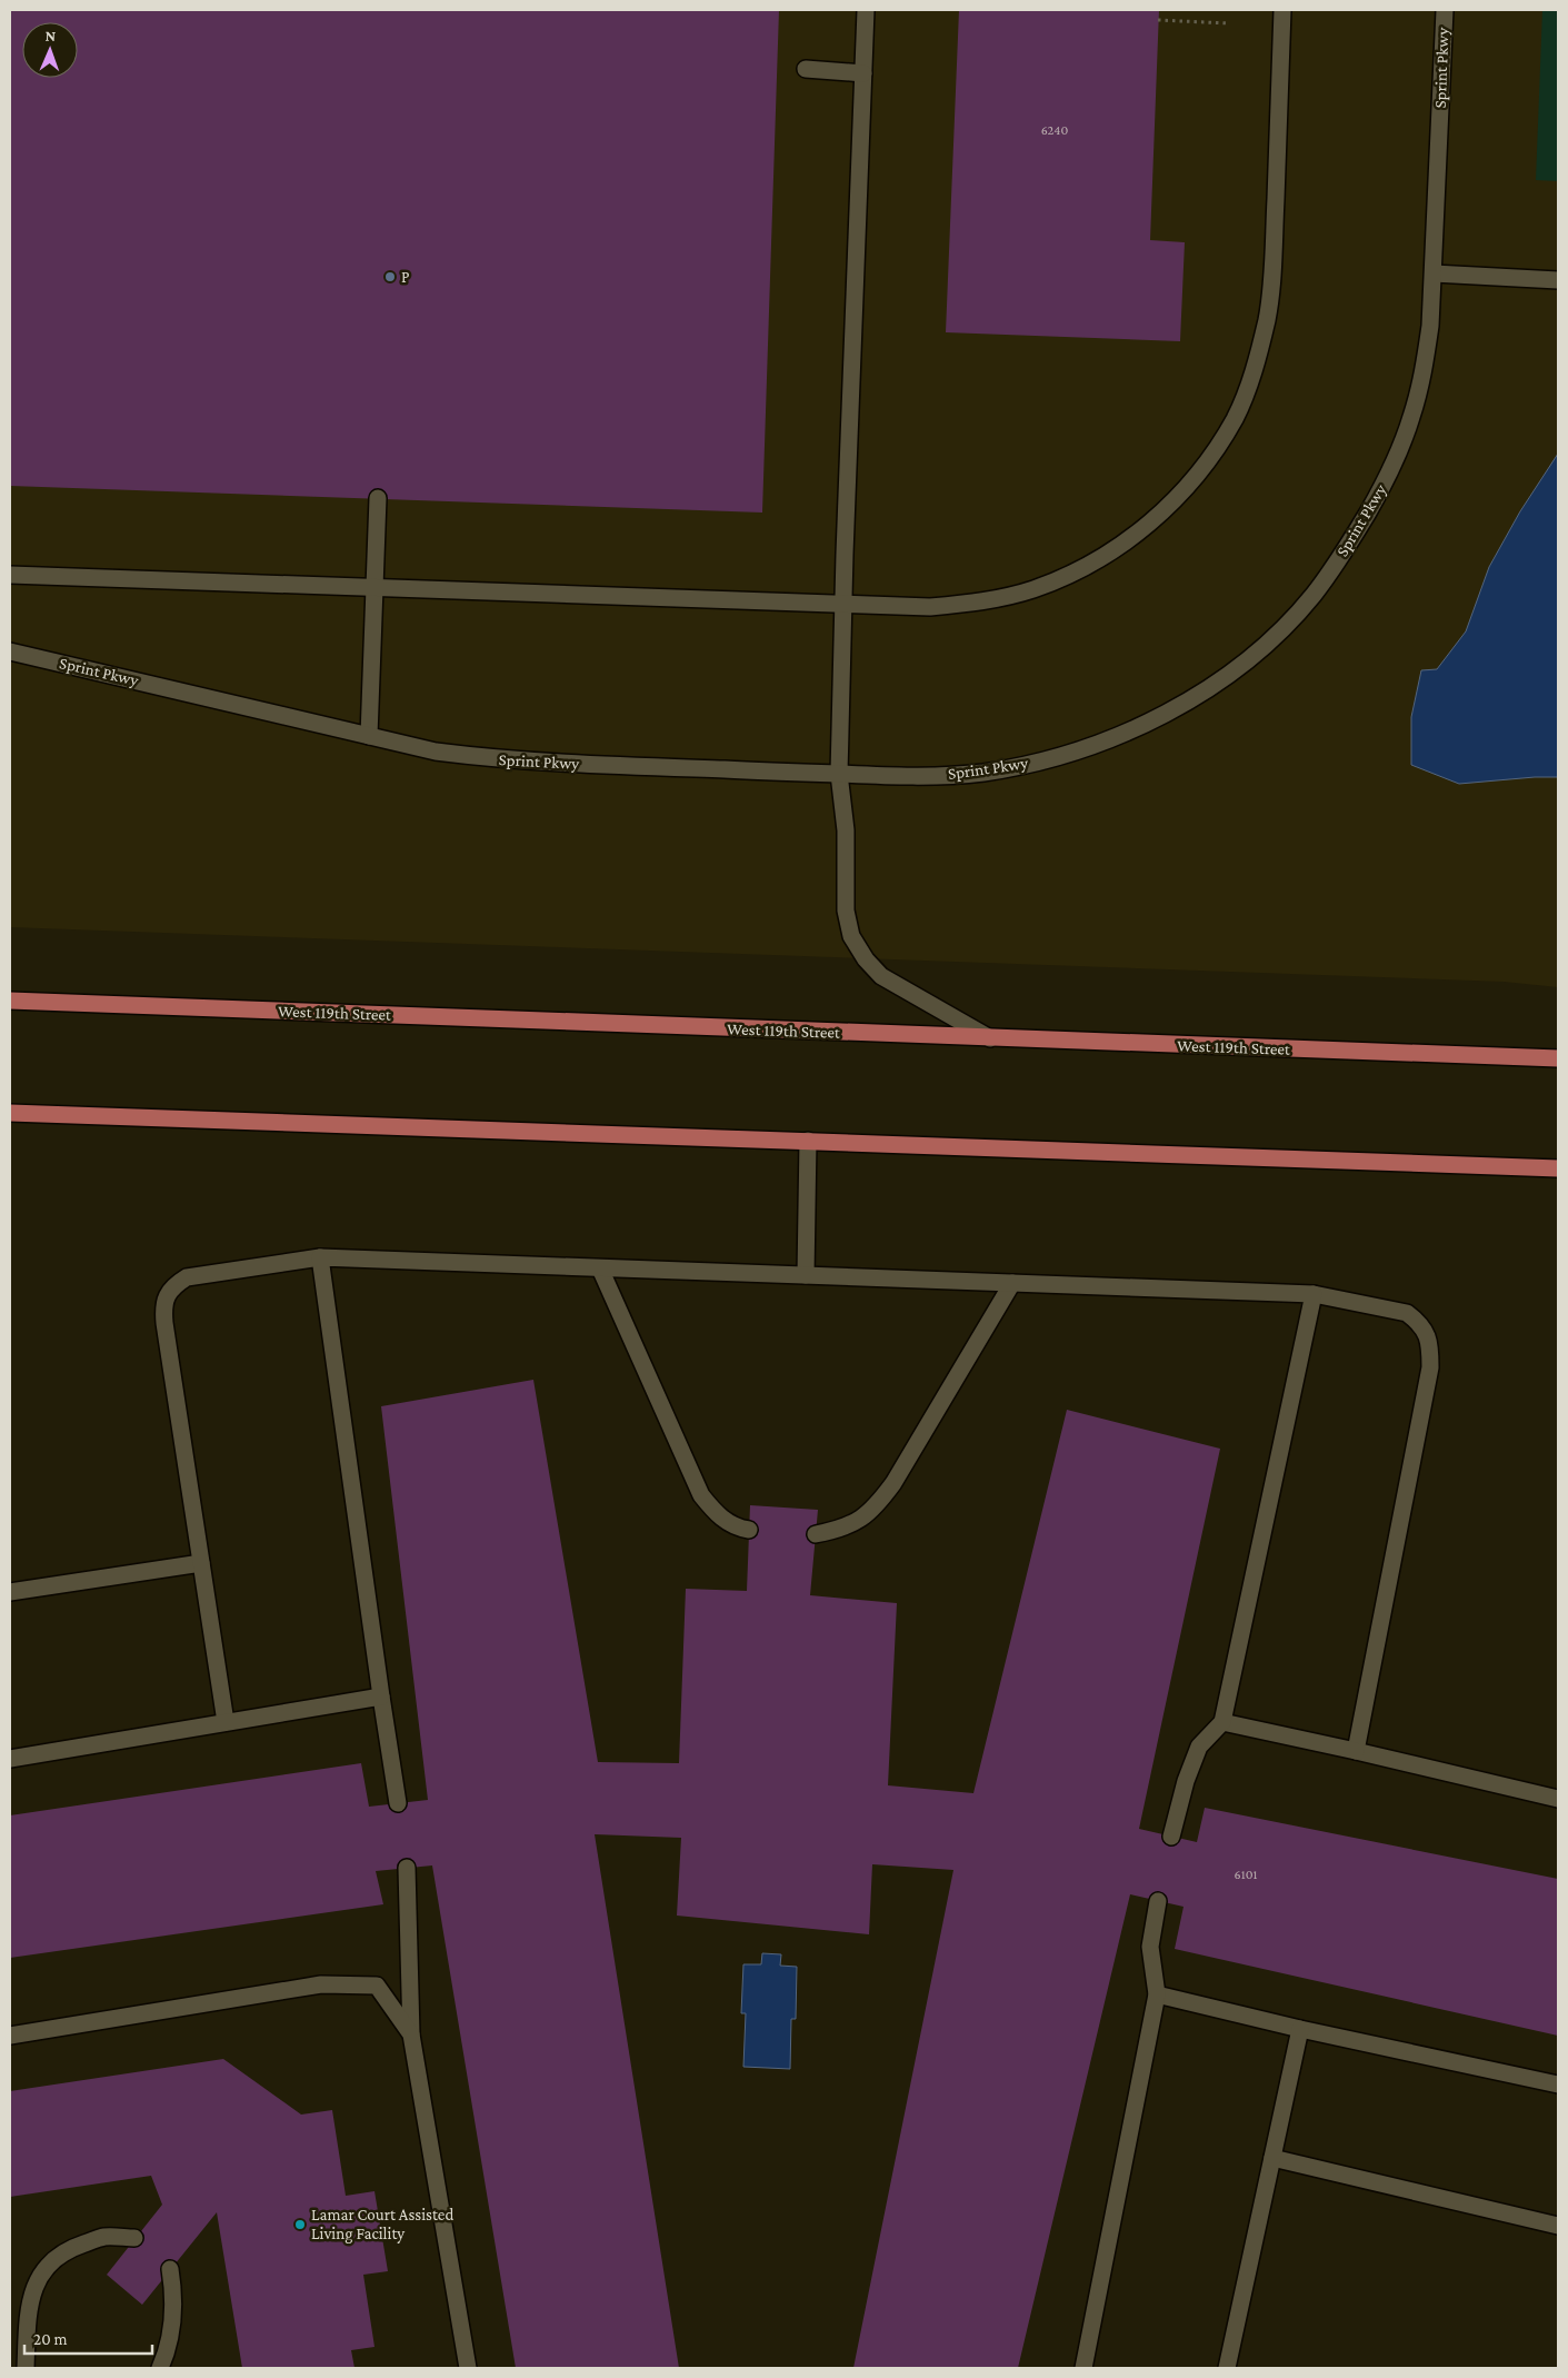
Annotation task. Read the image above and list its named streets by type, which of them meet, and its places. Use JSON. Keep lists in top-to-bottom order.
{
  "streets": {
    "main road": ["West 119th Street"],
    "street": ["Sprint Pkwy"]
  },
  "places": ["P", "Lamar Court Assisted Living Facility"],
  "house_numbers": ["6240", "6101"],
  "scale_bar": "20 m",
  "north": "top"
}
